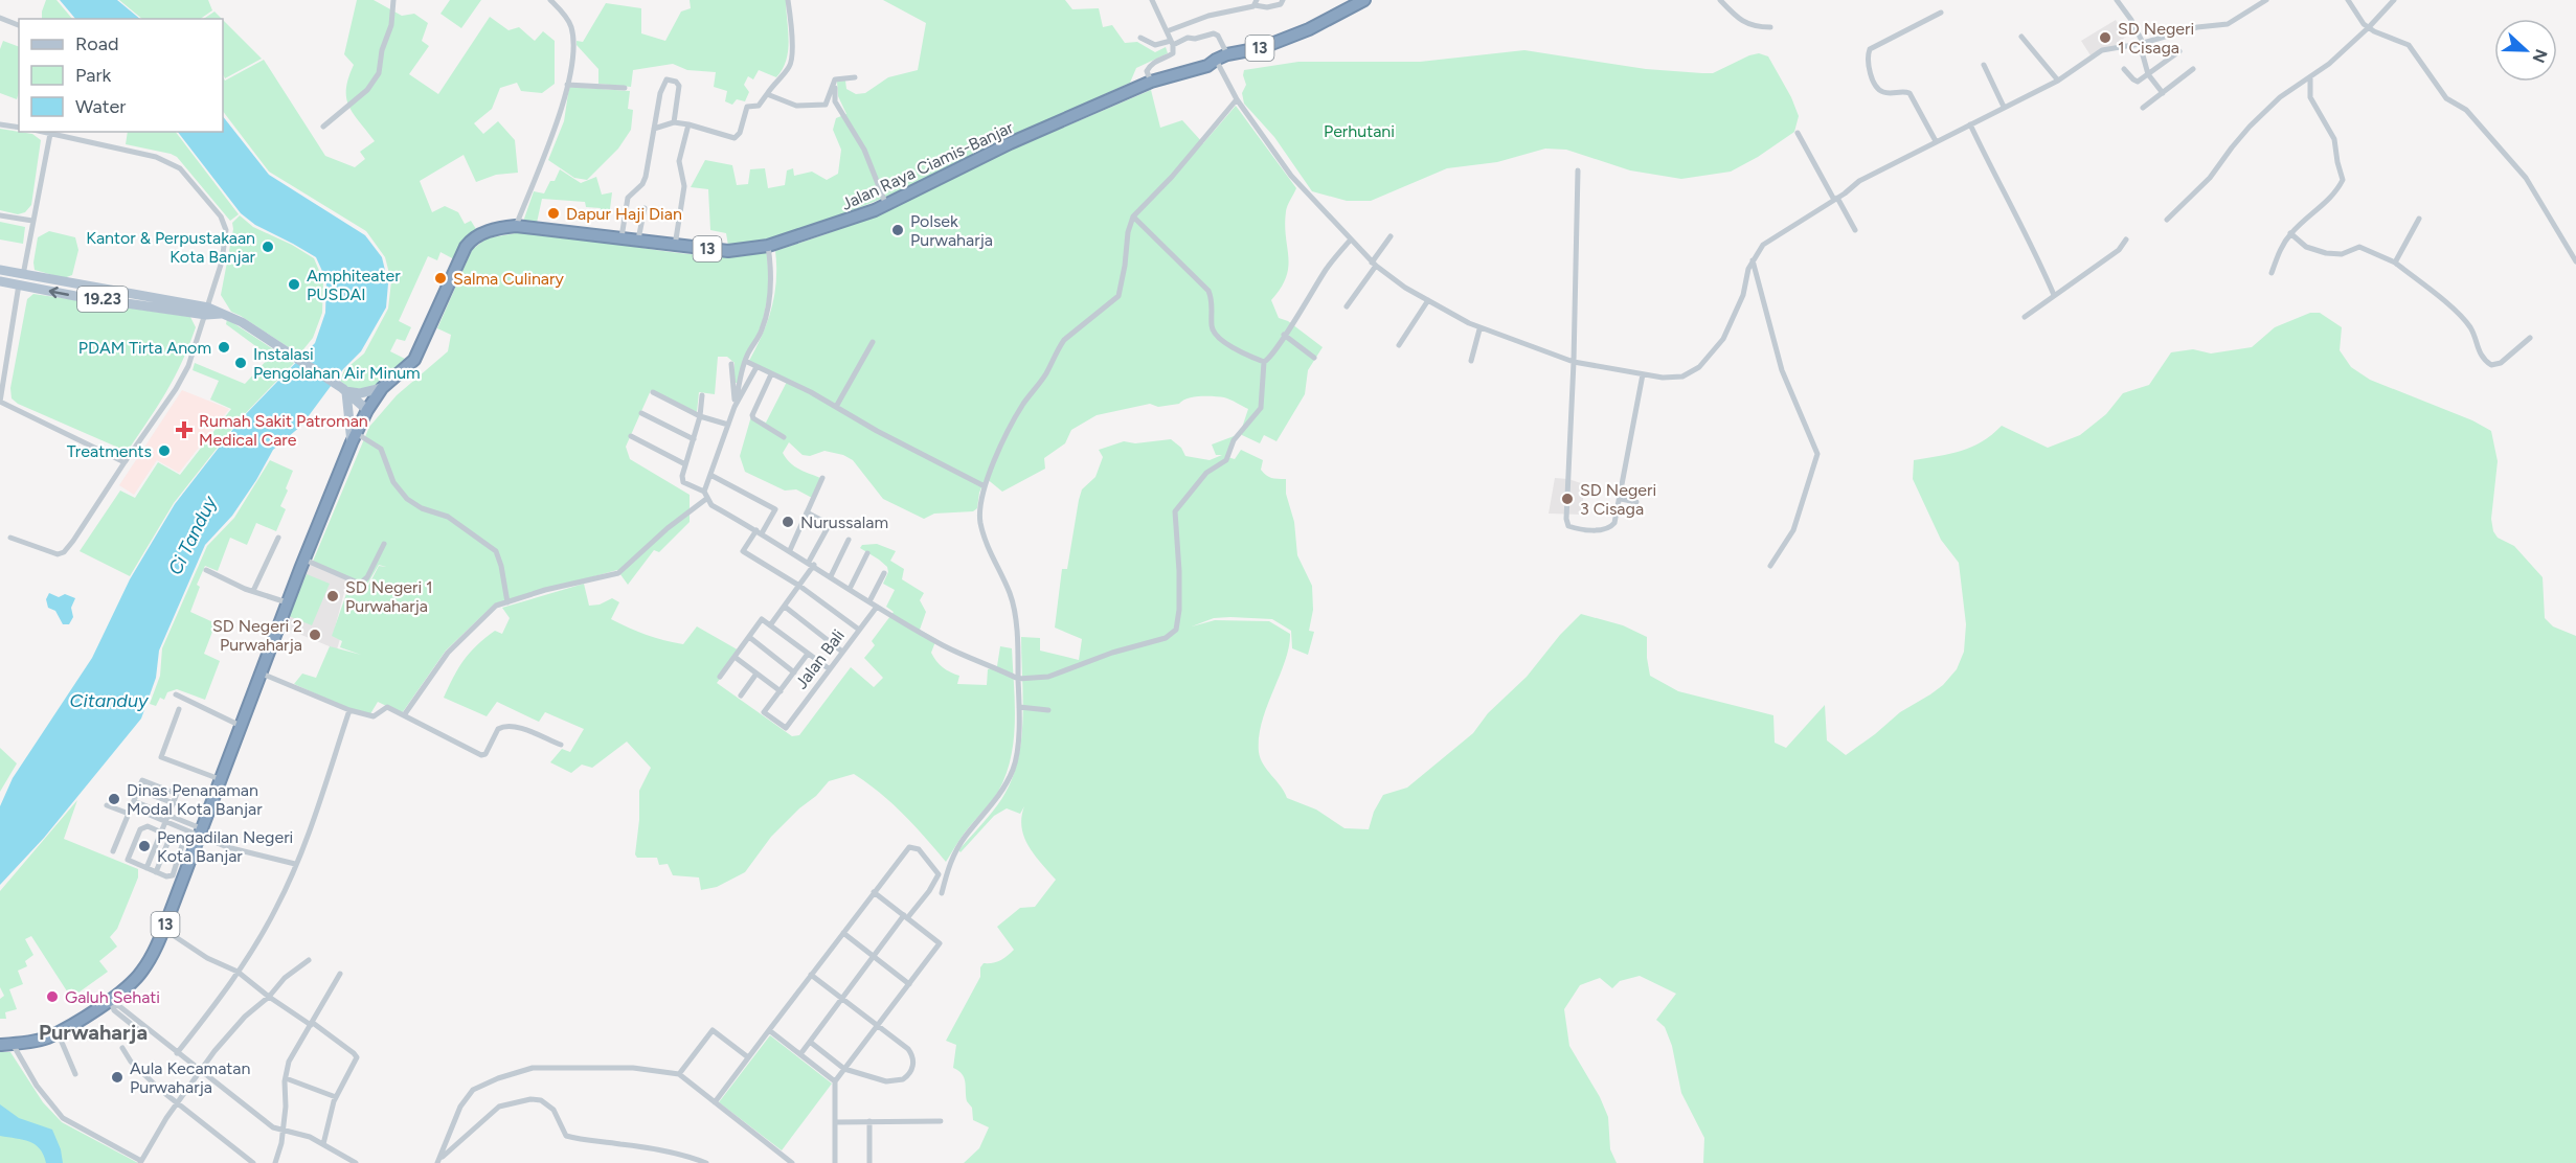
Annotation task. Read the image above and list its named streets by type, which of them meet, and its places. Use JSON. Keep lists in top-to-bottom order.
{
  "streets": {
    "highway": ["13", "Jalan Raya Ciamis-Banjar"],
    "main road": ["19.23"],
    "street": ["Jalan Bali"]
  },
  "crossings": [
    ["13", "Jalan Raya Ciamis-Banjar"],
    ["13", "19.23"]
  ],
  "districts": ["Purwaharja"],
  "water": ["Ci Tanduy", "Citanduy"],
  "parks": ["Perhutani"],
  "places": {
    "other": [
      "SD Negeri 1 Cisaga",
      "Dapur Haji Dian",
      "Polsek Purwaharja",
      "Kantor & Perpustakaan Kota Banjar",
      "Salma Culinary",
      "Amphiteater PUSDAI",
      "PDAM Tirta Anom",
      "Instalasi Pengolahan Air Minum",
      "Treatments",
      "SD Negeri 3 Cisaga",
      "Nurussalam",
      "SD Negeri 1 Purwaharja",
      "SD Negeri 2 Purwaharja",
      "Dinas Penanaman Modal Kota Banjar",
      "Pengadilan Negeri Kota Banjar",
      "Galuh Sehati",
      "Aula Kecamatan Purwaharja"
    ],
    "health": ["Rumah Sakit Patroman Medical Care"]
  },
  "legend": ["Road", "Park", "Water"],
  "north": "right"
}
